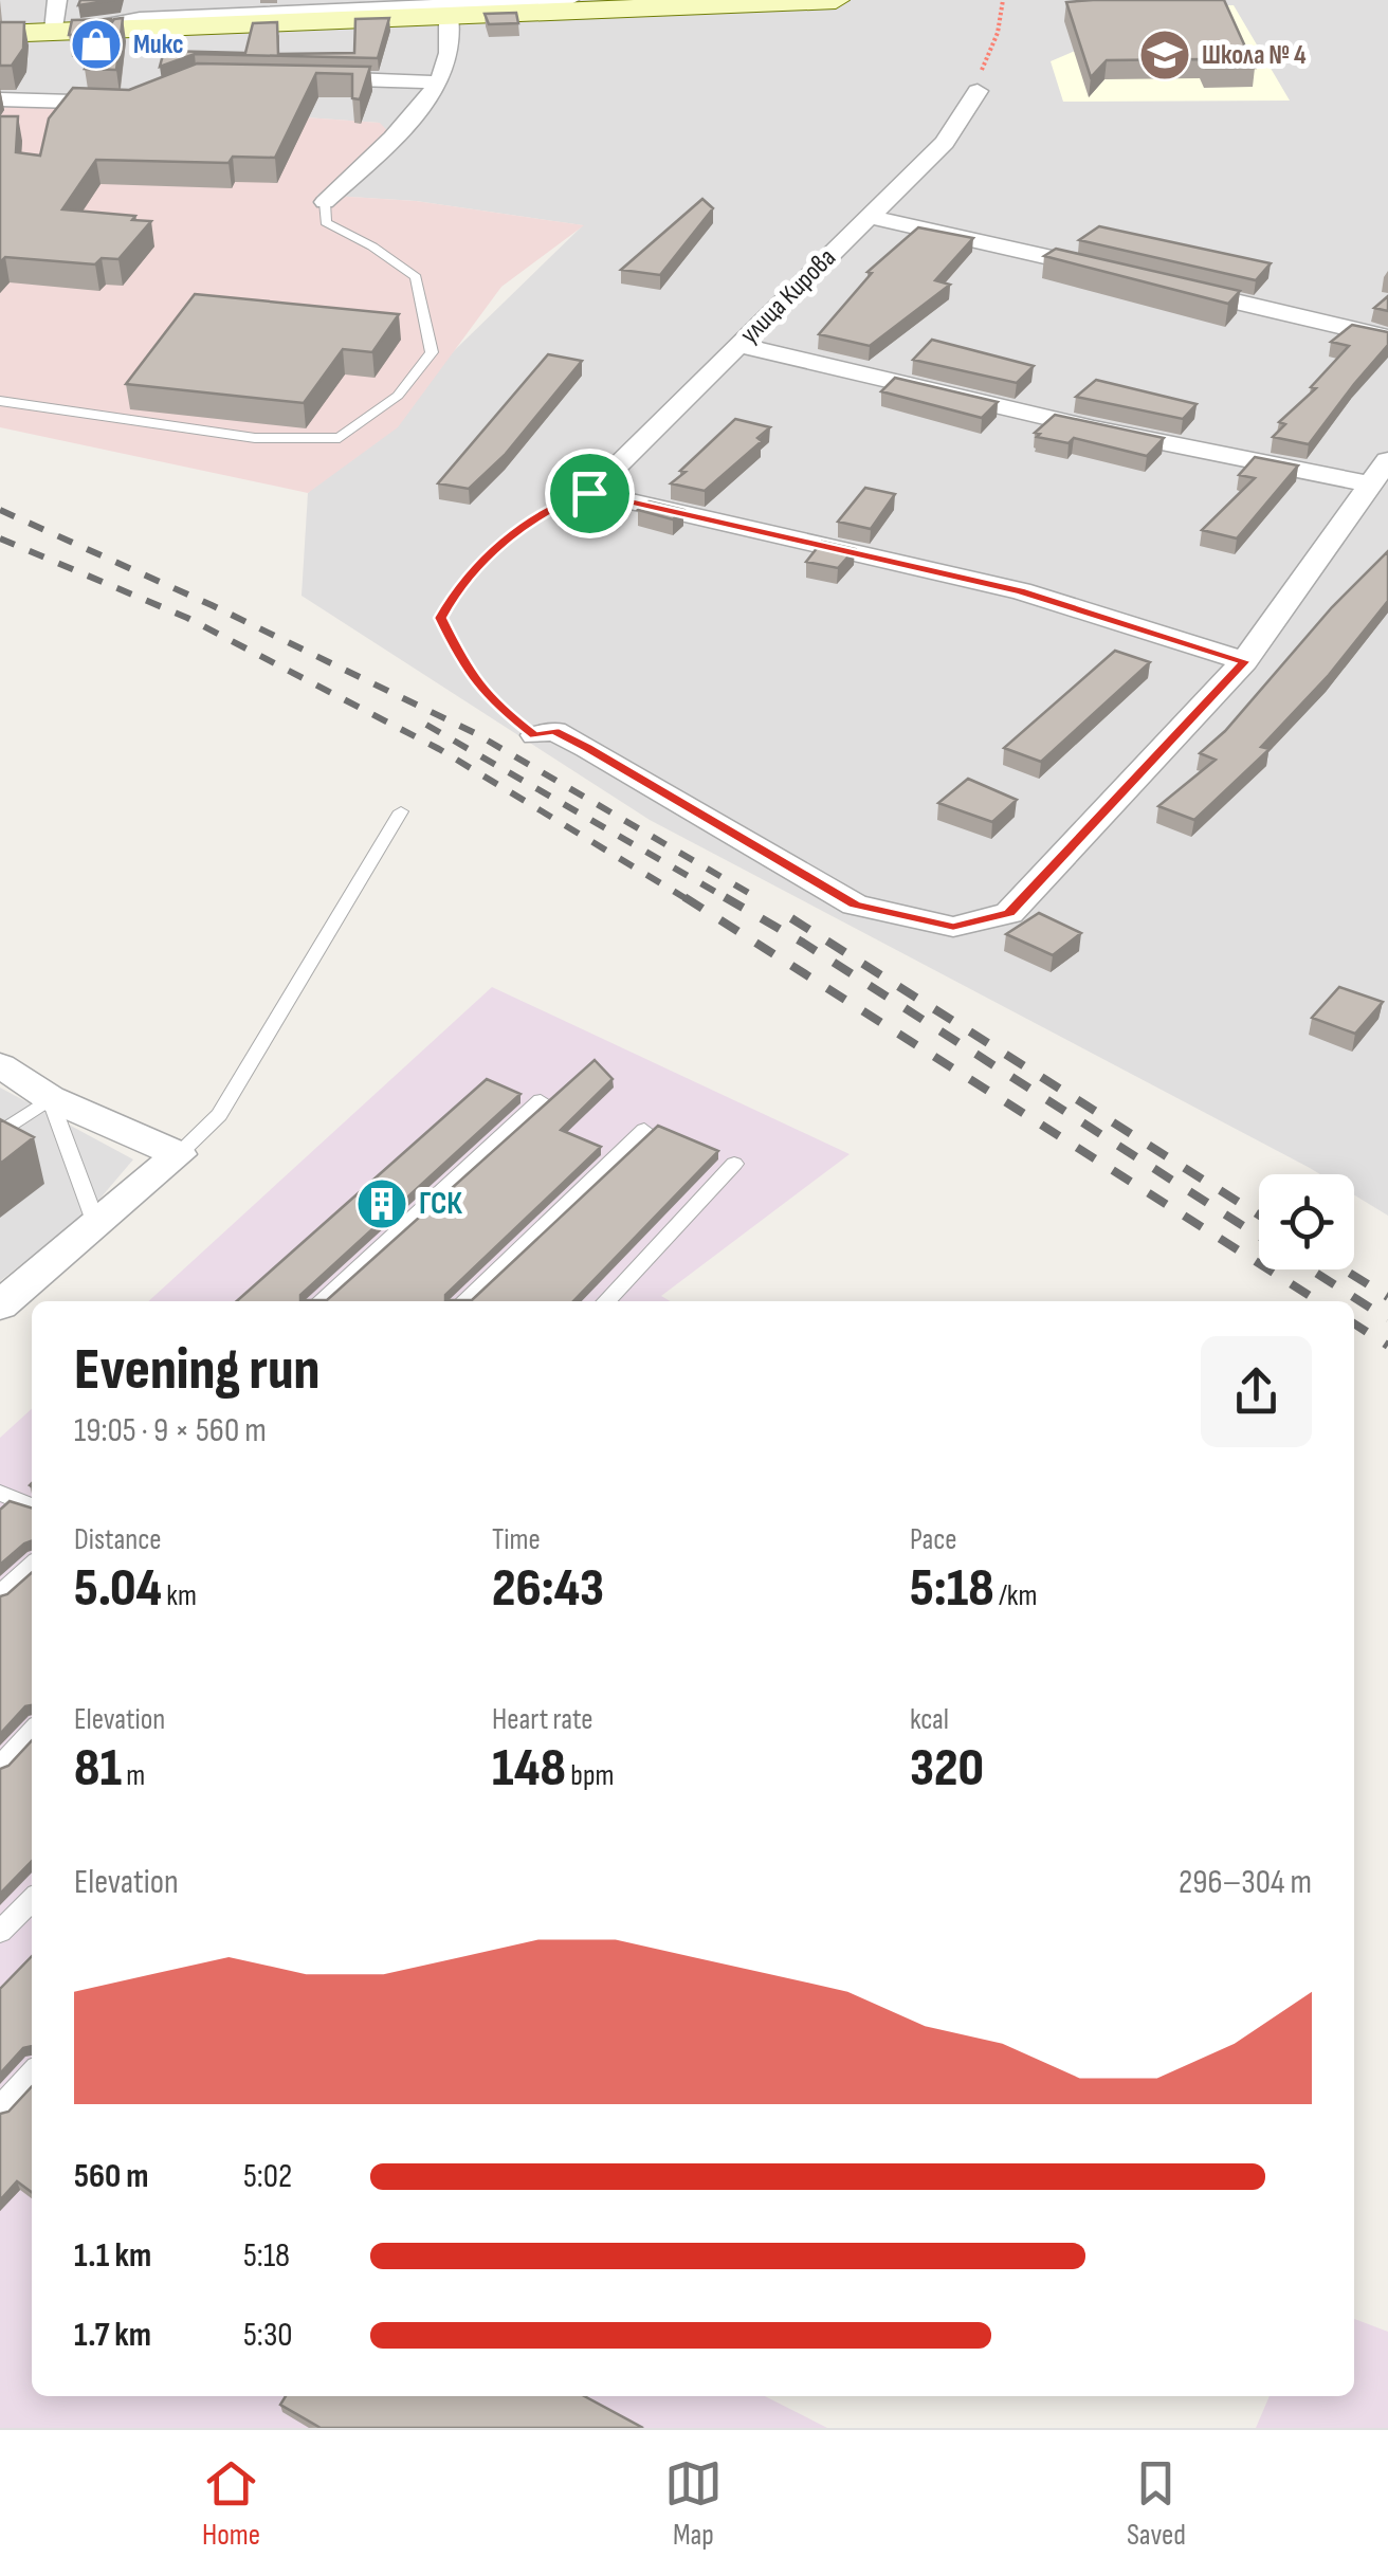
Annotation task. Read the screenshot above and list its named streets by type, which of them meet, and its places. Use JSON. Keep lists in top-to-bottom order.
{
  "streets": {
    "street": ["улица Кирова"]
  },
  "places": {
    "shop": ["Микс"],
    "school or university": ["Школа № 4"],
    "building": ["ГСК"]
  },
  "page": {
    "heading": ["Evening run", "19:05 · 9 × 560 m"],
    "stats": [
      ["Distance", "5.04 km"],
      ["Time", "26:43"],
      ["Pace", "5:18 /km"],
      ["Elevation", "81 m"],
      ["Heart rate", "148 bpm"],
      ["kcal", "320"]
    ],
    "chart": ["Elevation", "296–304 m"],
    "list": [
      {
        "name": "560 m",
        "note": "5:02"
      },
      {
        "name": "1.1 km",
        "note": "5:18"
      },
      {
        "name": "1.7 km",
        "note": "5:30"
      }
    ],
    "tabs": ["Home", "Map", "Saved"]
  }
}
